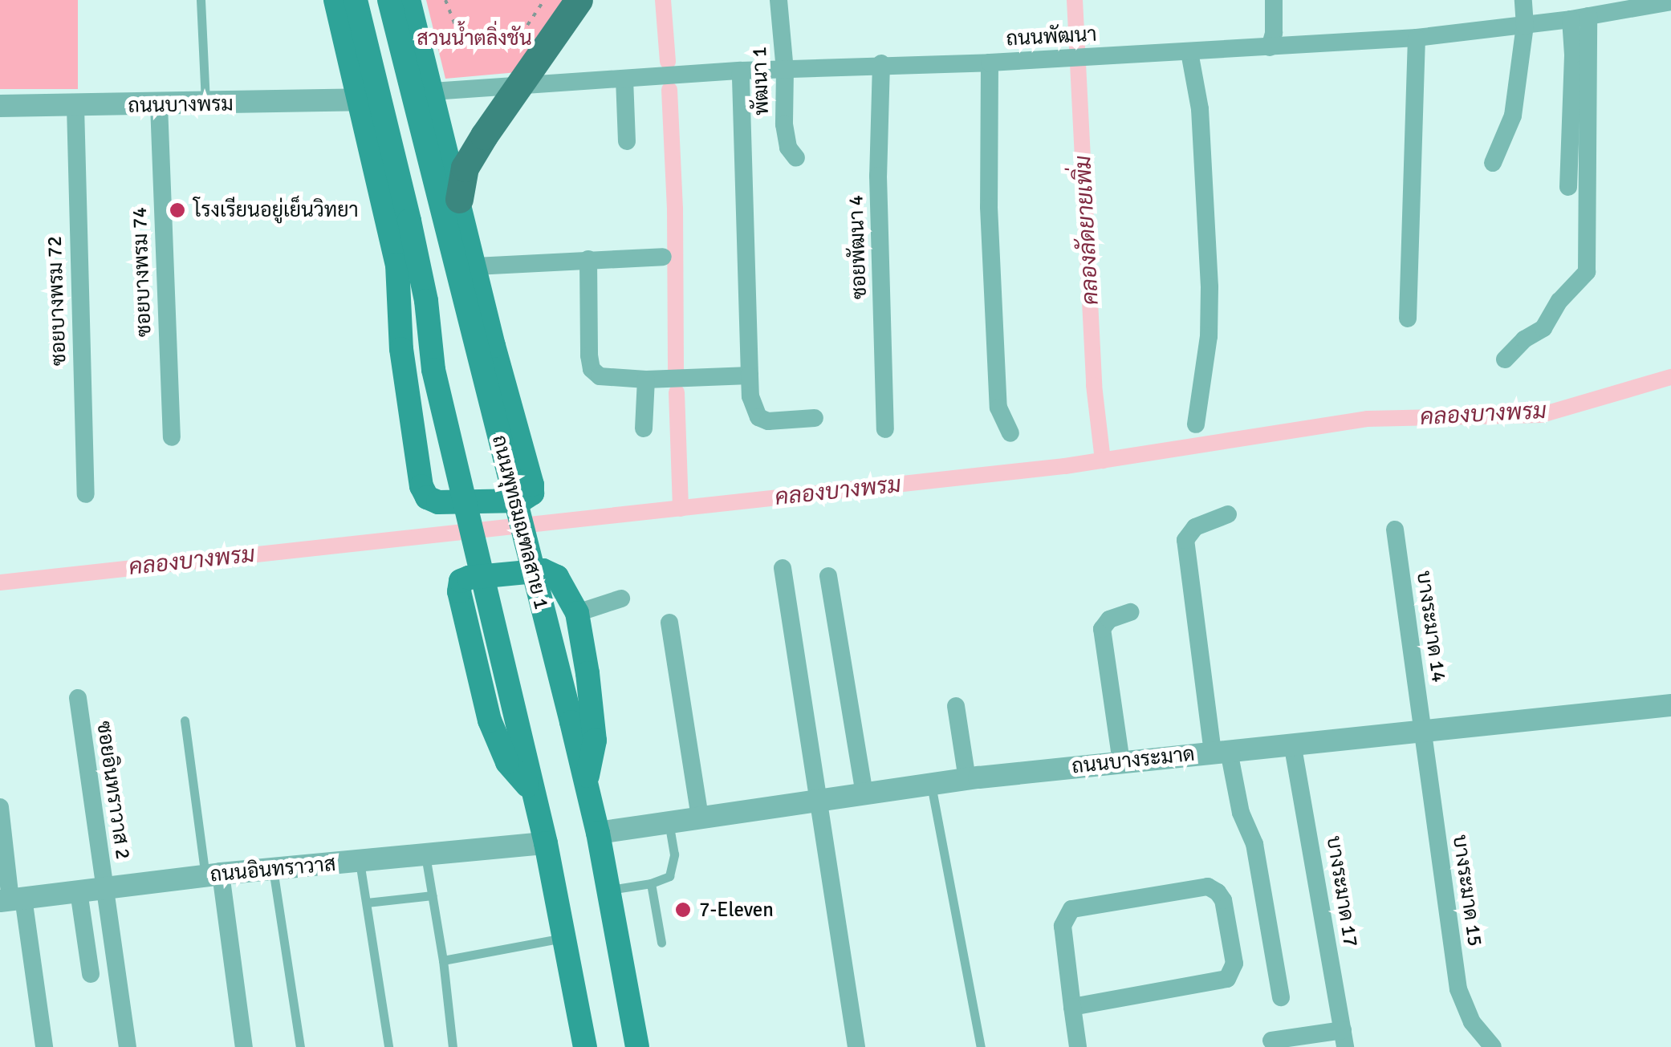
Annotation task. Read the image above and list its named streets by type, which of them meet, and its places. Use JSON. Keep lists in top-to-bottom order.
{
  "streets": {
    "main road": ["ถนนพุทธมณฑลสาย 1"],
    "street": [
      "ถนนพัฒนา",
      "พัฒนา 1",
      "ถนนบางพรม",
      "ซอยพัฒนา 4",
      "ซอยบางพรม 74",
      "ซอยบางพรม 72",
      "บางระมาด 14",
      "ถนนบางระมาด",
      "ซอยอินทราวาส 2",
      "ถนนอินทราวาส",
      "บางระมาด 15",
      "บางระมาด 17"
    ]
  },
  "crossings": [
    ["ถนนพัฒนา", "พัฒนา 1"],
    ["ถนนพัฒนา", "ซอยพัฒนา 4"],
    ["ถนนบางพรม", "ซอยบางพรม 74"],
    ["ถนนบางพรม", "ซอยบางพรม 72"],
    ["ถนนพุทธมณฑลสาย 1", "ถนนบางระมาด"],
    ["บางระมาด 14", "ถนนบางระมาด"],
    ["บางระมาด 14", "บางระมาด 15"],
    ["ถนนบางระมาด", "บางระมาด 15"],
    ["ถนนบางระมาด", "บางระมาด 17"],
    ["ซอยอินทราวาส 2", "ถนนอินทราวาส"]
  ],
  "water": ["คลองลัดยายเพิ่ม", "คลองบางพรม"],
  "parks": ["สวนน้ำตลิ่งชัน"],
  "places": ["โรงเรียนอยู่เย็นวิทยา", "7-Eleven"]
}
